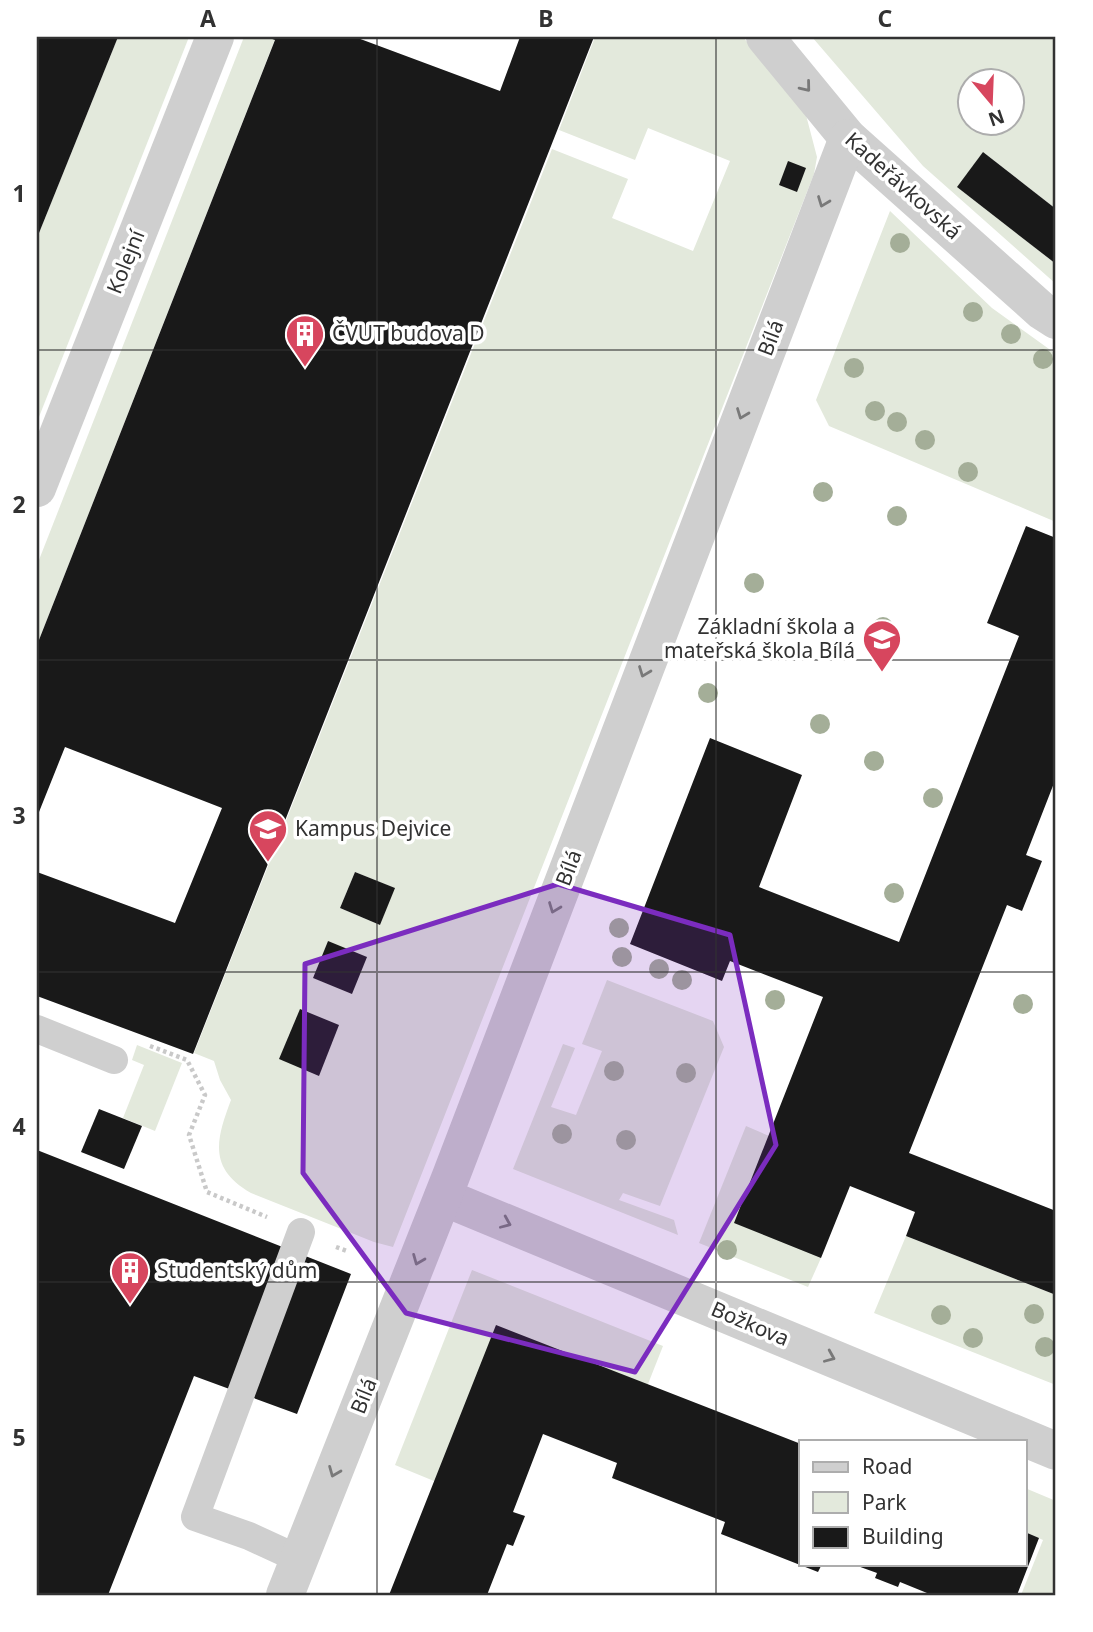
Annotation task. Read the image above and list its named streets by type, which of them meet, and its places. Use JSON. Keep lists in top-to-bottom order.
{
  "streets": {
    "street": [
      "Kadeřávkovská",
      "Kolejní",
      "Bílá",
      "Božkova"
    ]
  },
  "crossings": [
    ["Kadeřávkovská", "Bílá"],
    ["Bílá", "Božkova"]
  ],
  "one_way": ["Bílá", "Božkova"],
  "places": {
    "building": ["ČVUT budova D", "Studentský dům"],
    "school or university": ["Základní škola a mateřská škola Bílá", "Kampus Dejvice"]
  },
  "legend": ["Road", "Park", "Building"],
  "north": "bottom",
  "grid": {
    "columns": ["A", "B", "C"],
    "rows": [
      "1",
      "2",
      "3",
      "4",
      "5"
    ]
  }
}
